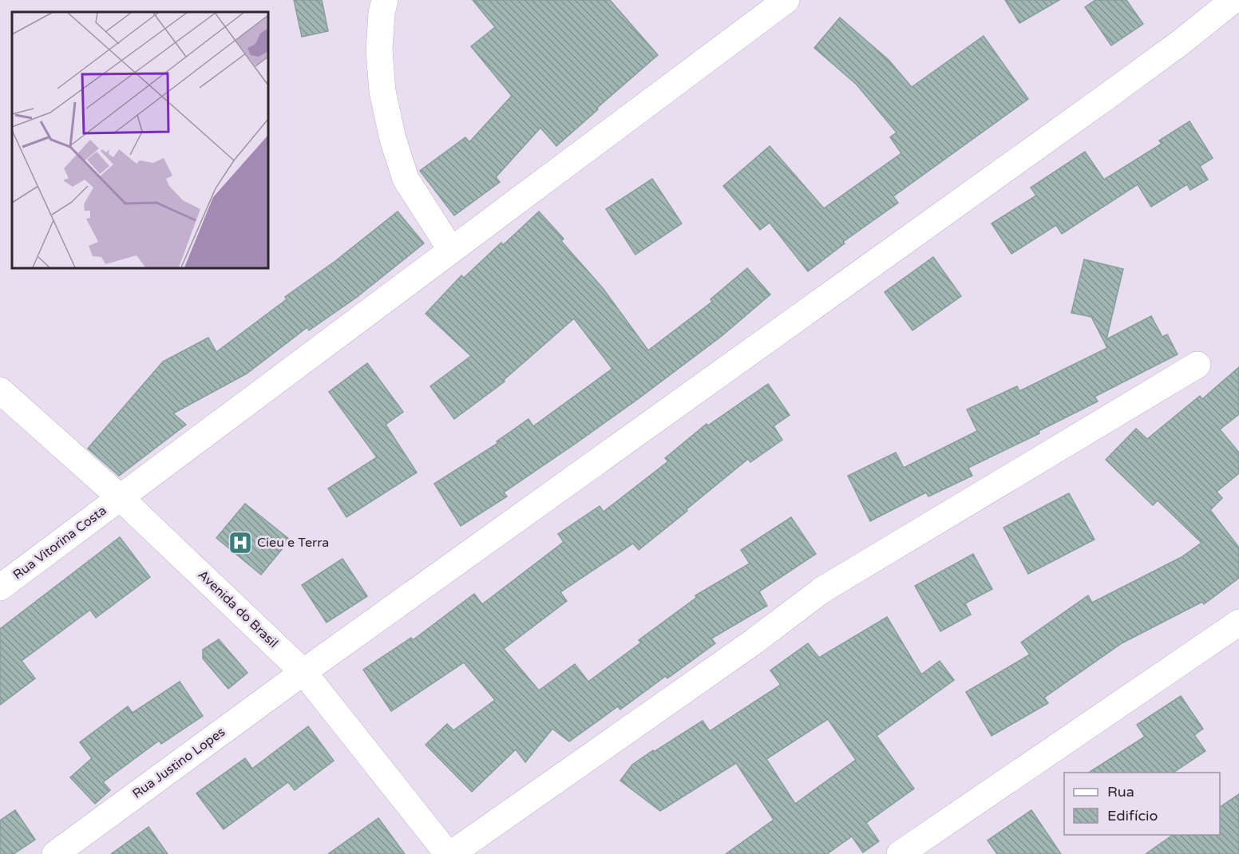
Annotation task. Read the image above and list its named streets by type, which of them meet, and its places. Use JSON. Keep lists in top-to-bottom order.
{
  "streets": {
    "street": ["Rua Vitorina Costa", "Avenida do Brasil", "Rua Justino Lopes"]
  },
  "crossings": [
    ["Rua Vitorina Costa", "Avenida do Brasil"],
    ["Avenida do Brasil", "Rua Justino Lopes"]
  ],
  "places": {
    "hospital": ["Cieu e Terra"]
  },
  "legend": ["Rua", "Edifício"]
}
